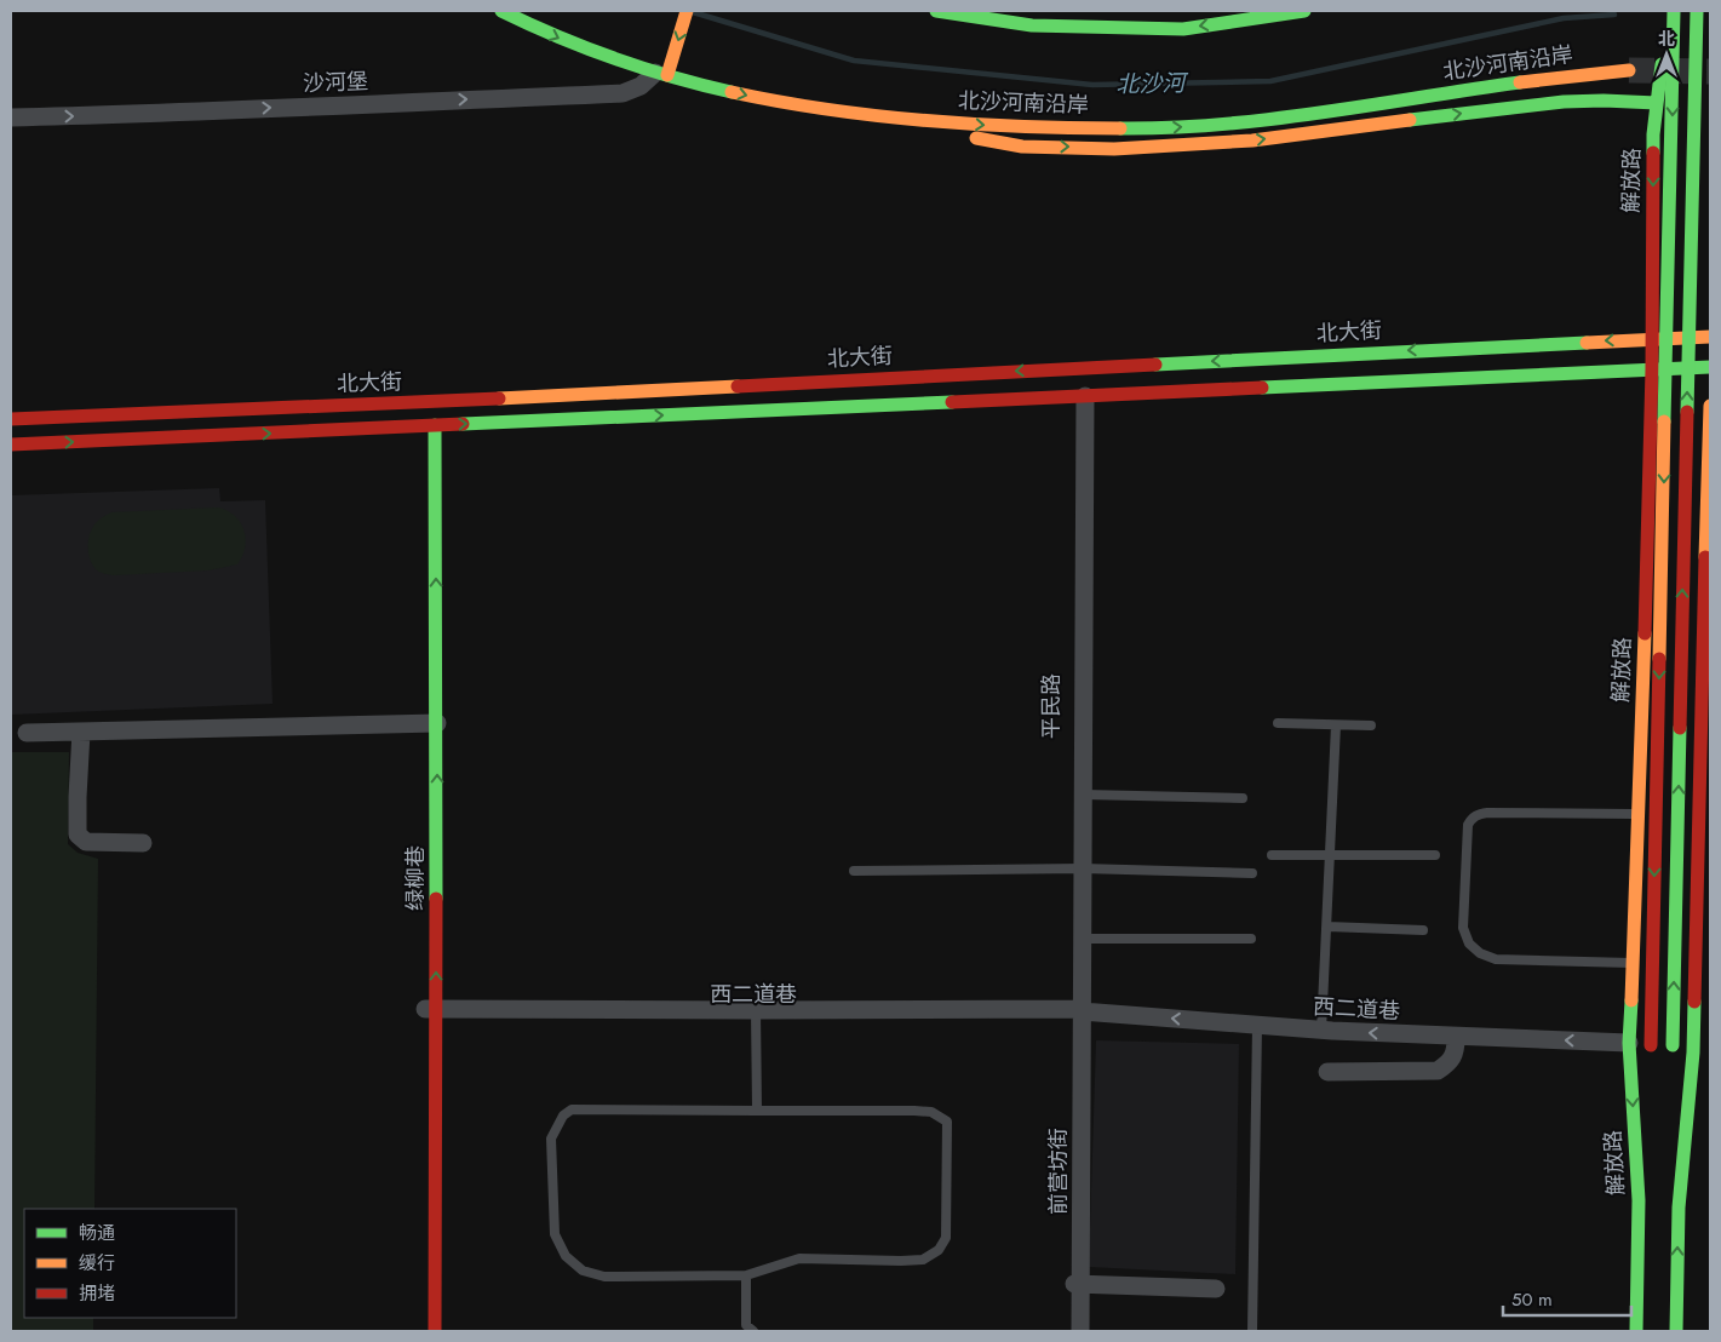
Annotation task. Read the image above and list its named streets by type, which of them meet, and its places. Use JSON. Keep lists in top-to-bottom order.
{
  "streets": {
    "main road": [
      "北沙河南沿岸",
      "解放路",
      "北大街",
      "绿柳巷"
    ],
    "street": [
      "沙河堡",
      "平民路",
      "西二道巷",
      "前营坊街"
    ]
  },
  "crossings": [
    ["北沙河南沿岸", "沙河堡"],
    ["解放路", "北大街"],
    ["解放路", "西二道巷"],
    ["平民路", "西二道巷"],
    ["平民路", "前营坊街"],
    ["绿柳巷", "西二道巷"],
    ["西二道巷", "前营坊街"]
  ],
  "one_way": ["沙河堡", "西二道巷"],
  "water": ["北沙河"],
  "legend": ["畅通", "缓行", "拥堵"],
  "scale_bar": "50 m",
  "north": "top"
}
